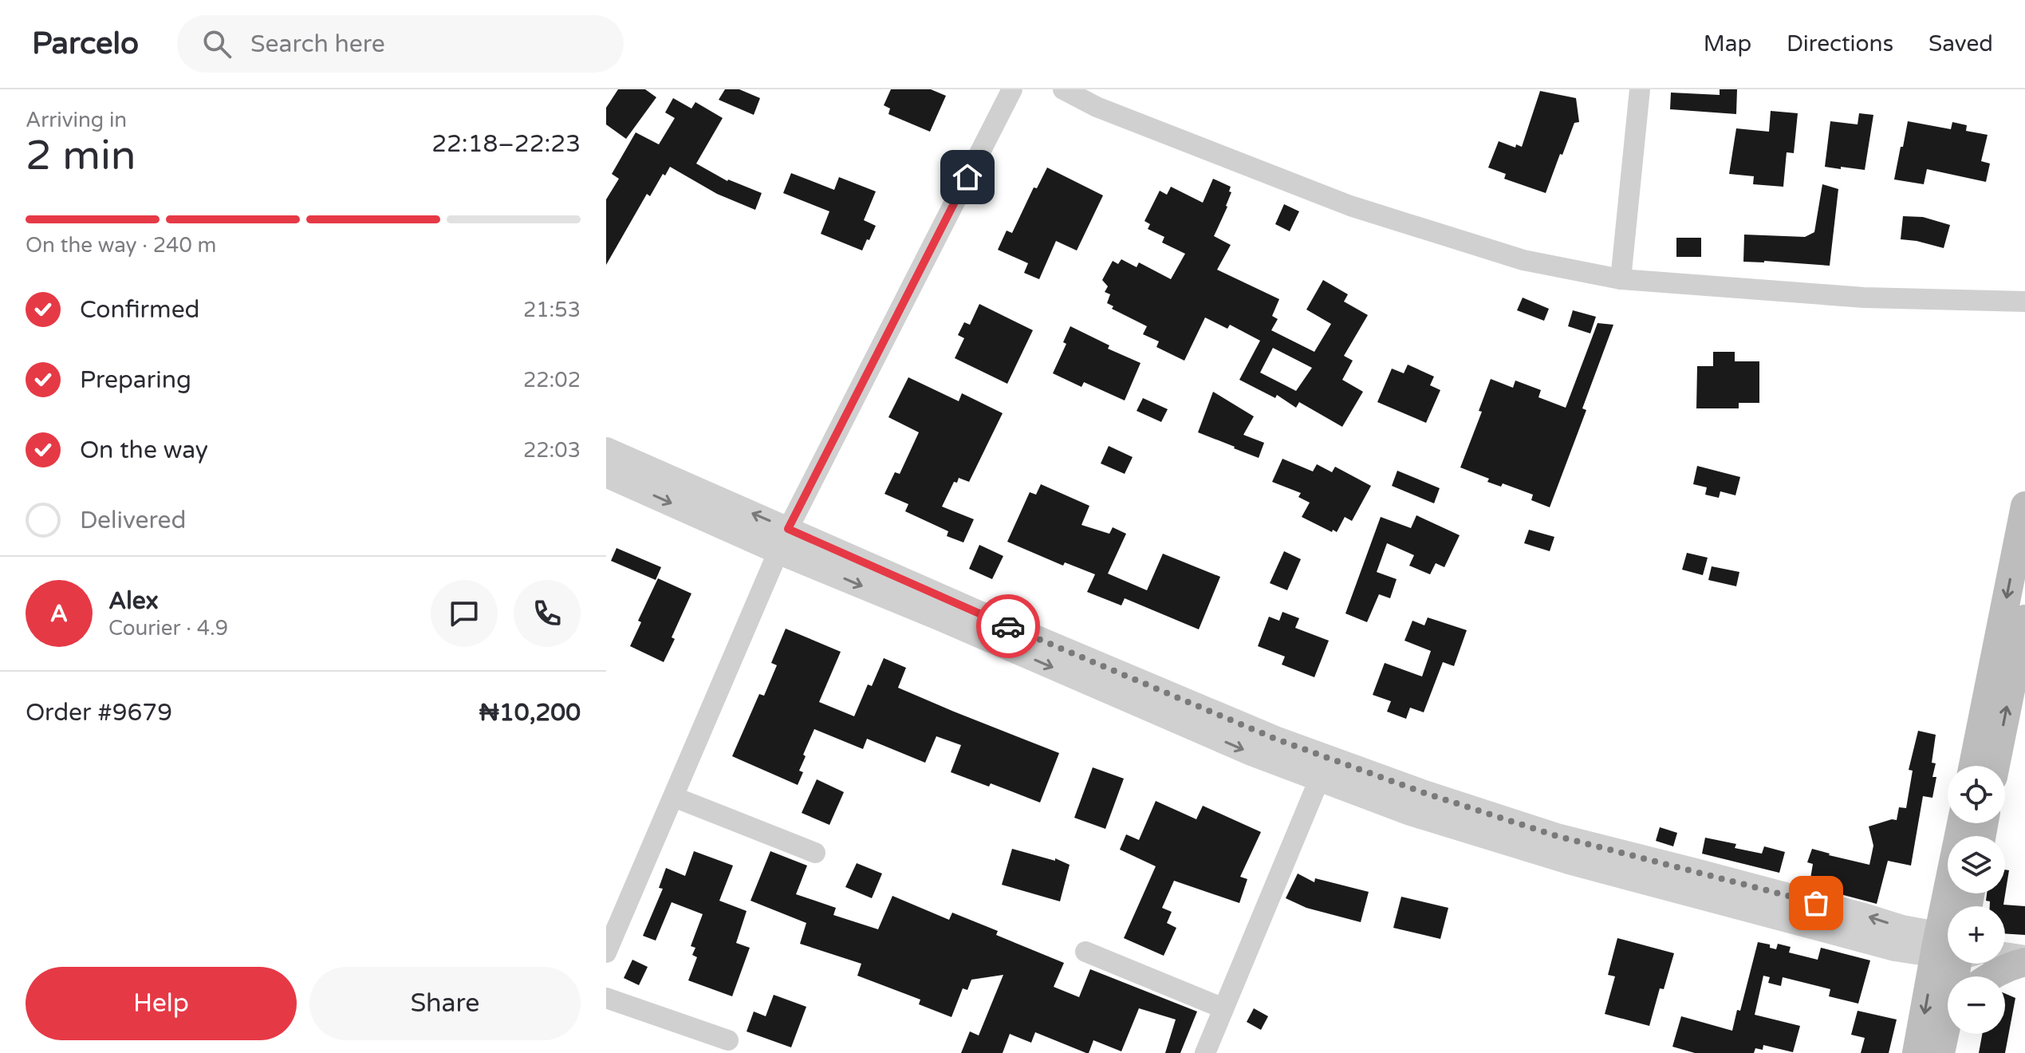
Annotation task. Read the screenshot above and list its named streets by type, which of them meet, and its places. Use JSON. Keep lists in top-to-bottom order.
{
  "page": {
    "header": "Parcelo",
    "search": "Search here",
    "nav": ["Map", "Directions", "Saved"],
    "heading": ["2 min", "Arriving in", "22:18–22:23"],
    "panel": [
      "Alex",
      "Courier · 4.9",
      "Order #9679",
      "₦10,200"
    ],
    "bar": "On the way · 240 m",
    "list": [
      ["Confirmed", "21:53"],
      ["Preparing", "22:02"],
      ["On the way", "22:03"],
      "Delivered"
    ],
    "round": "A",
    "map_buttons": ["+", "−"],
    "buttons": ["Help", "Share"]
  }
}
